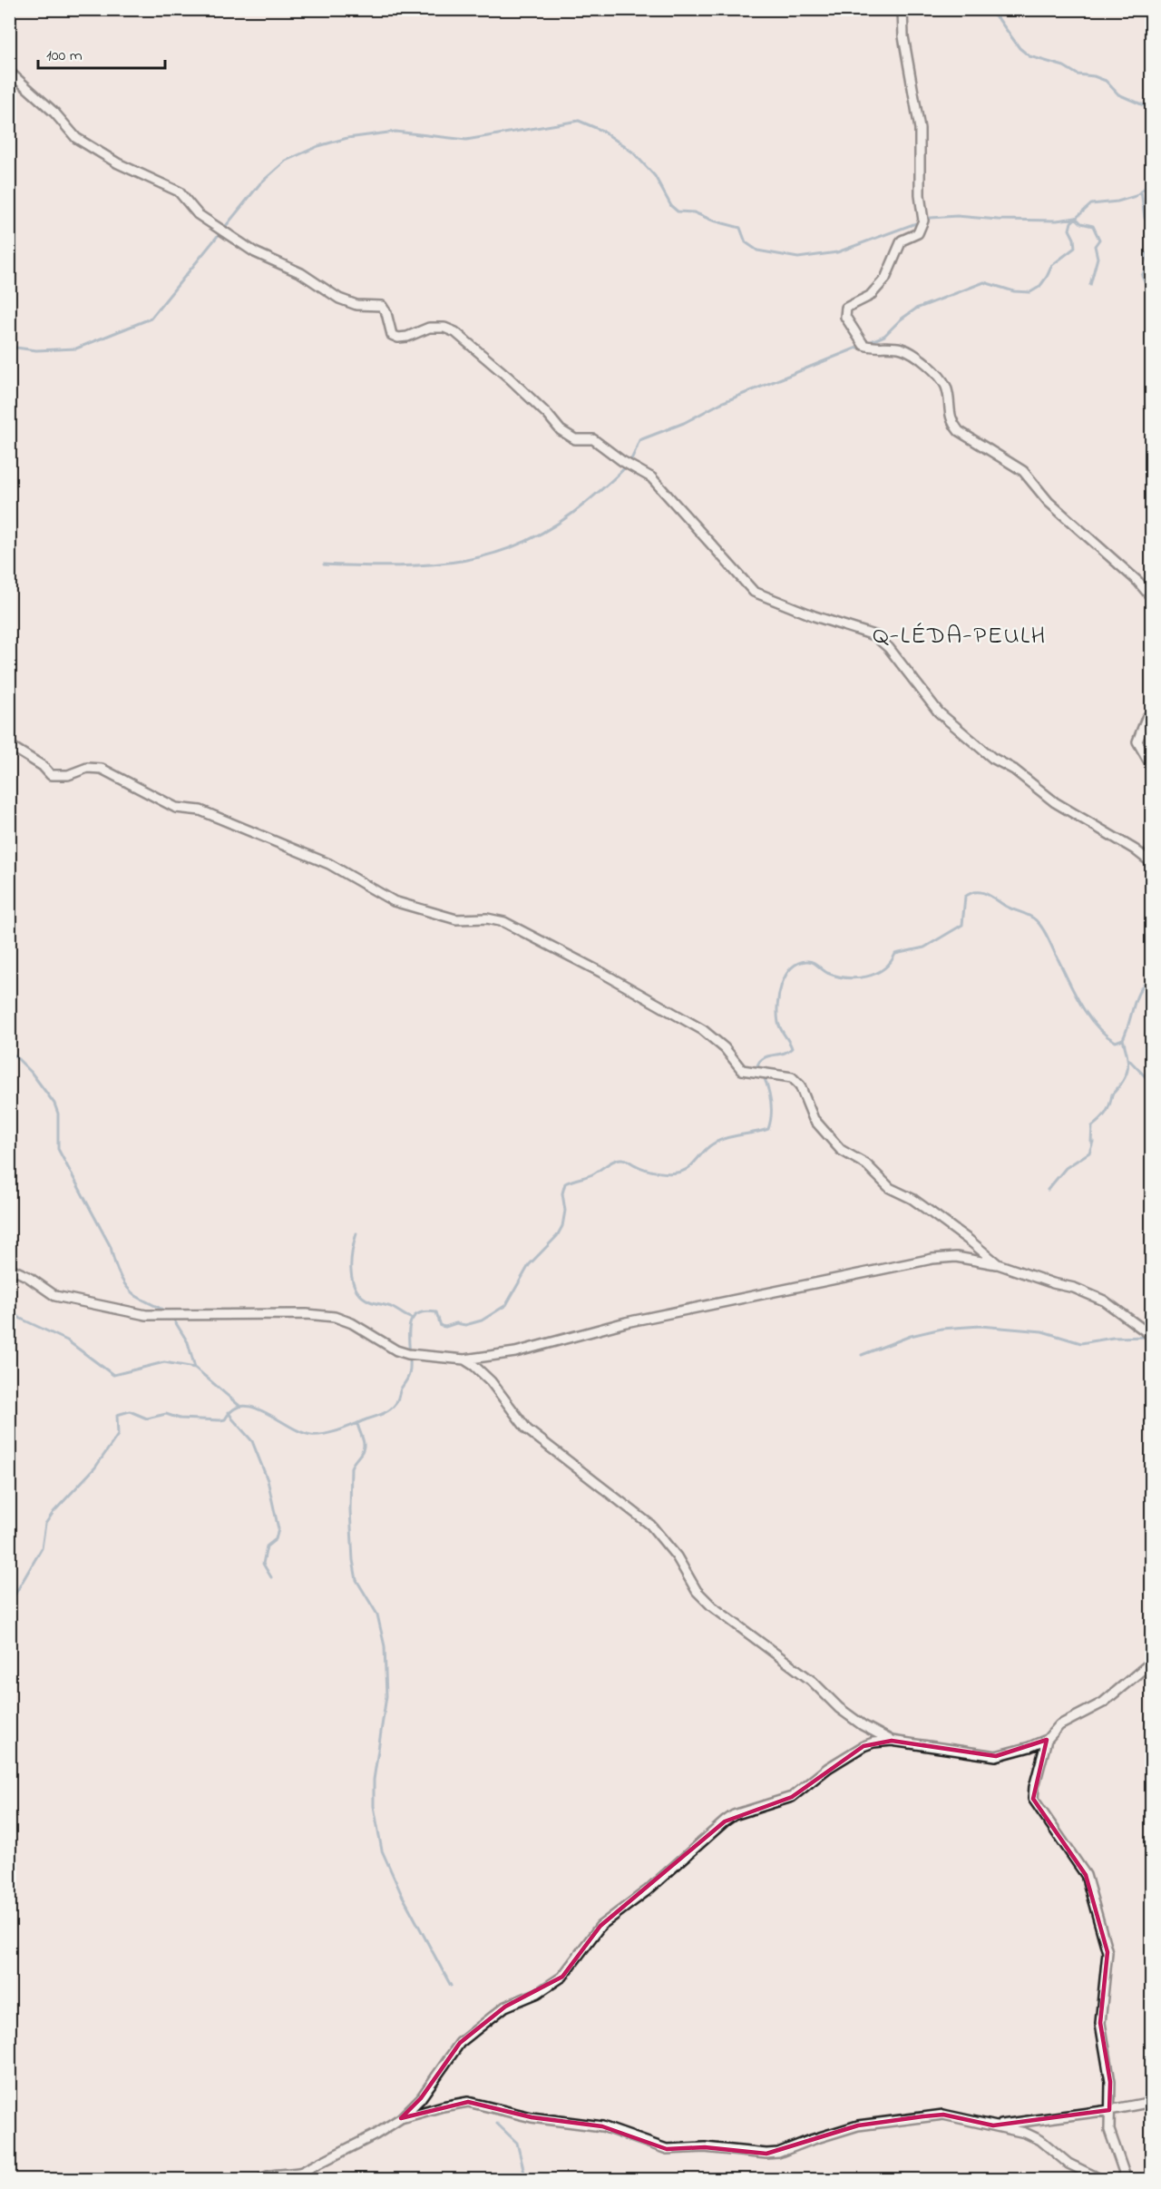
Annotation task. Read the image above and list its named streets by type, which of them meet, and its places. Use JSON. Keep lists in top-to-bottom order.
{
  "districts": ["Q-LÉDA-PEULH"],
  "scale_bar": "100 m"
}
